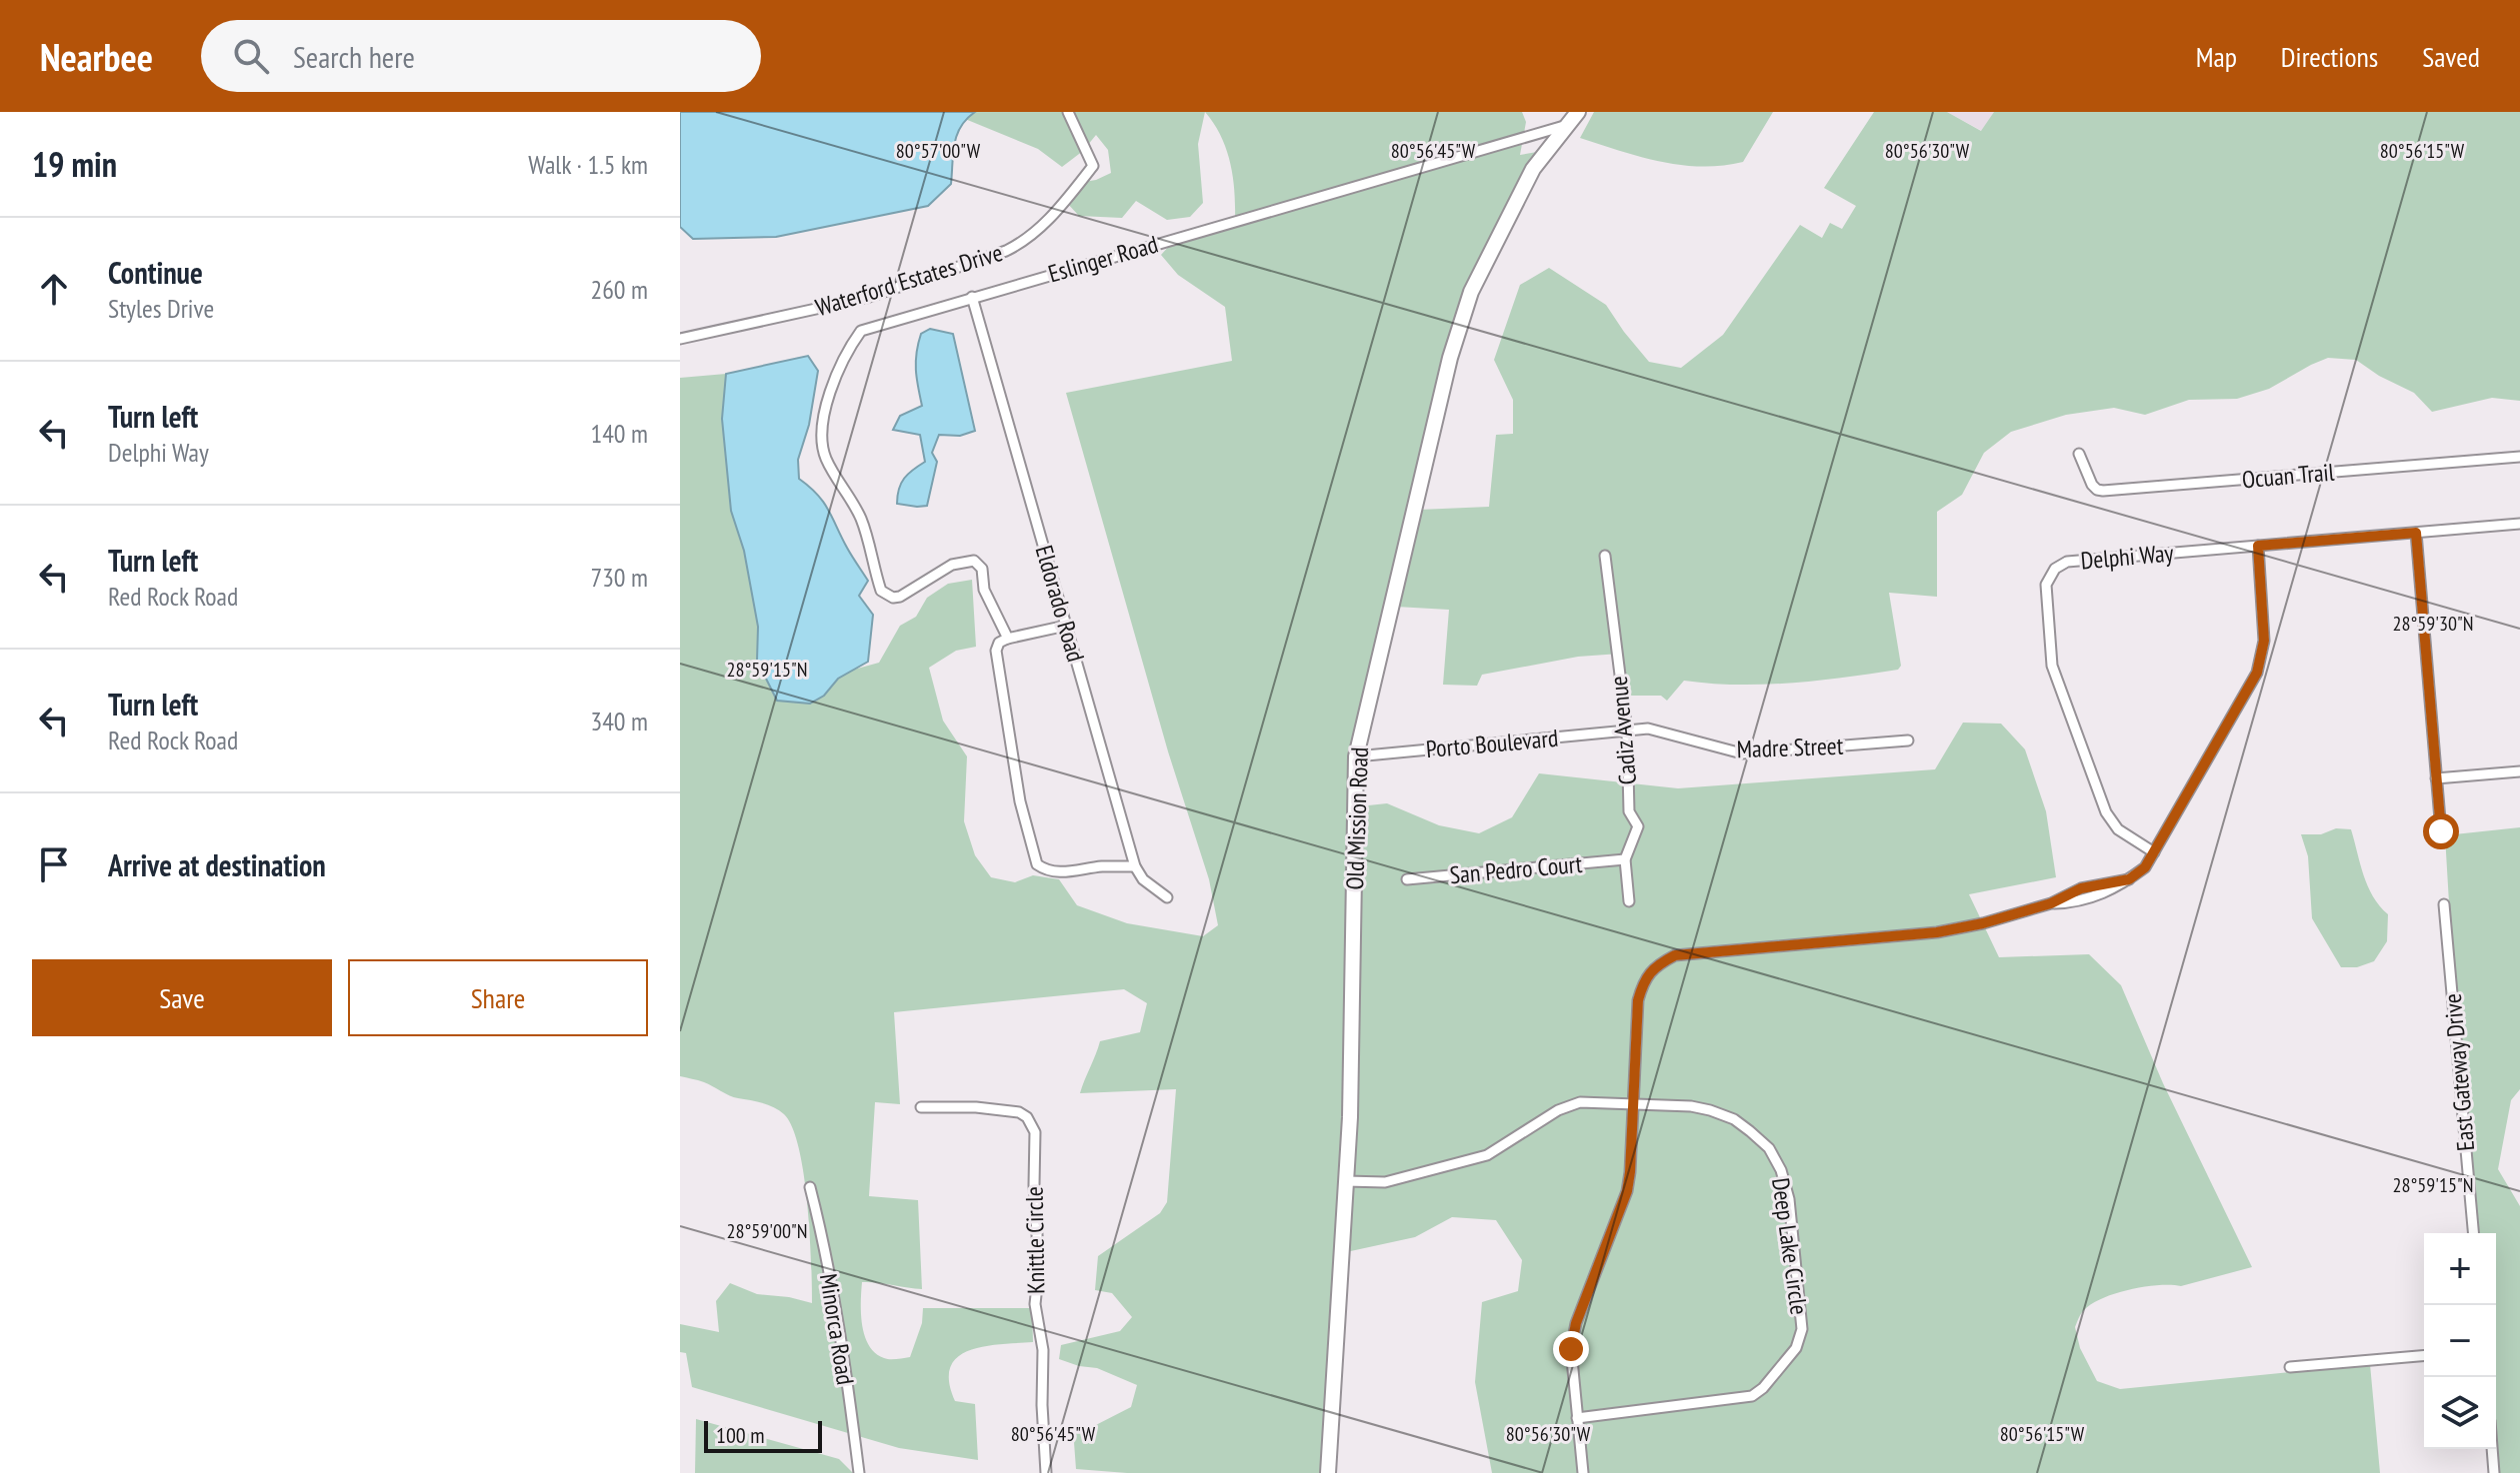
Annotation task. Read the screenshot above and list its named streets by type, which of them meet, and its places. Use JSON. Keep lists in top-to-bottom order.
{
  "streets": {
    "street": [
      "Eslinger Road",
      "Waterford Estates Drive",
      "Ocuan Trail",
      "Delphi Way",
      "Eldorado Road",
      "Cadiz Avenue",
      "Porto Boulevard",
      "Madre Street",
      "Old Mission Road",
      "San Pedro Court",
      "East Gateway Drive",
      "Knittle Circle",
      "Deep Lake Circle",
      "Minorca Road"
    ]
  },
  "crossings": [
    ["Eslinger Road", "Eldorado Road"],
    ["Eslinger Road", "Old Mission Road"],
    ["Cadiz Avenue", "Porto Boulevard"],
    ["Cadiz Avenue", "Madre Street"],
    ["Cadiz Avenue", "San Pedro Court"],
    ["Porto Boulevard", "Madre Street"],
    ["Porto Boulevard", "Old Mission Road"],
    ["Old Mission Road", "Deep Lake Circle"]
  ],
  "scale_bar": "100 m",
  "page": {
    "header": "Nearbee",
    "search": "Search here",
    "nav": ["Map", "Directions", "Saved"],
    "heading": ["19 min", "Walk · 1.5 km"],
    "list": [
      ["Continue", "Styles Drive", "260 m"],
      ["Turn left", "Delphi Way", "140 m"],
      ["Turn left", "Red Rock Road", "730 m"],
      ["Turn left", "Red Rock Road", "340 m"],
      "Arrive at destination"
    ],
    "buttons": ["Save", "Share"],
    "map_buttons": ["+", "−"],
    "scale": "100 m"
  },
  "coordinates": [
    "80°57'00\"W",
    "80°56'45\"W",
    "80°56'30\"W",
    "80°56'15\"W",
    "28°59'30\"N",
    "28°59'15\"N",
    "28°59'00\"N"
  ]
}
